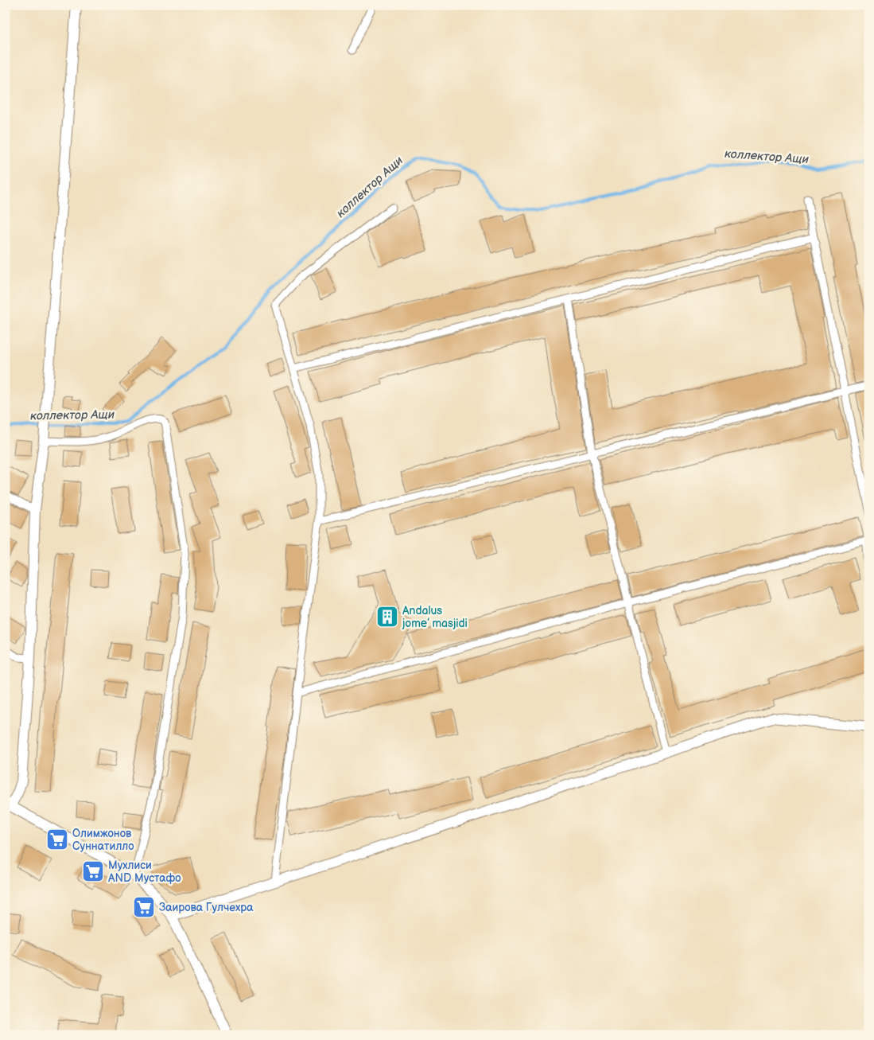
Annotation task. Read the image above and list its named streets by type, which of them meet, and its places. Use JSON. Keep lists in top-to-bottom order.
{
  "water": ["коллектор Ащи"],
  "places": {
    "building": ["Andalus jome’ masjidi"],
    "supermarket": ["Олимжонов Суннатилло", "Мухлиси AND Мустафо", "Заирова Гулчехра"]
  }
}
